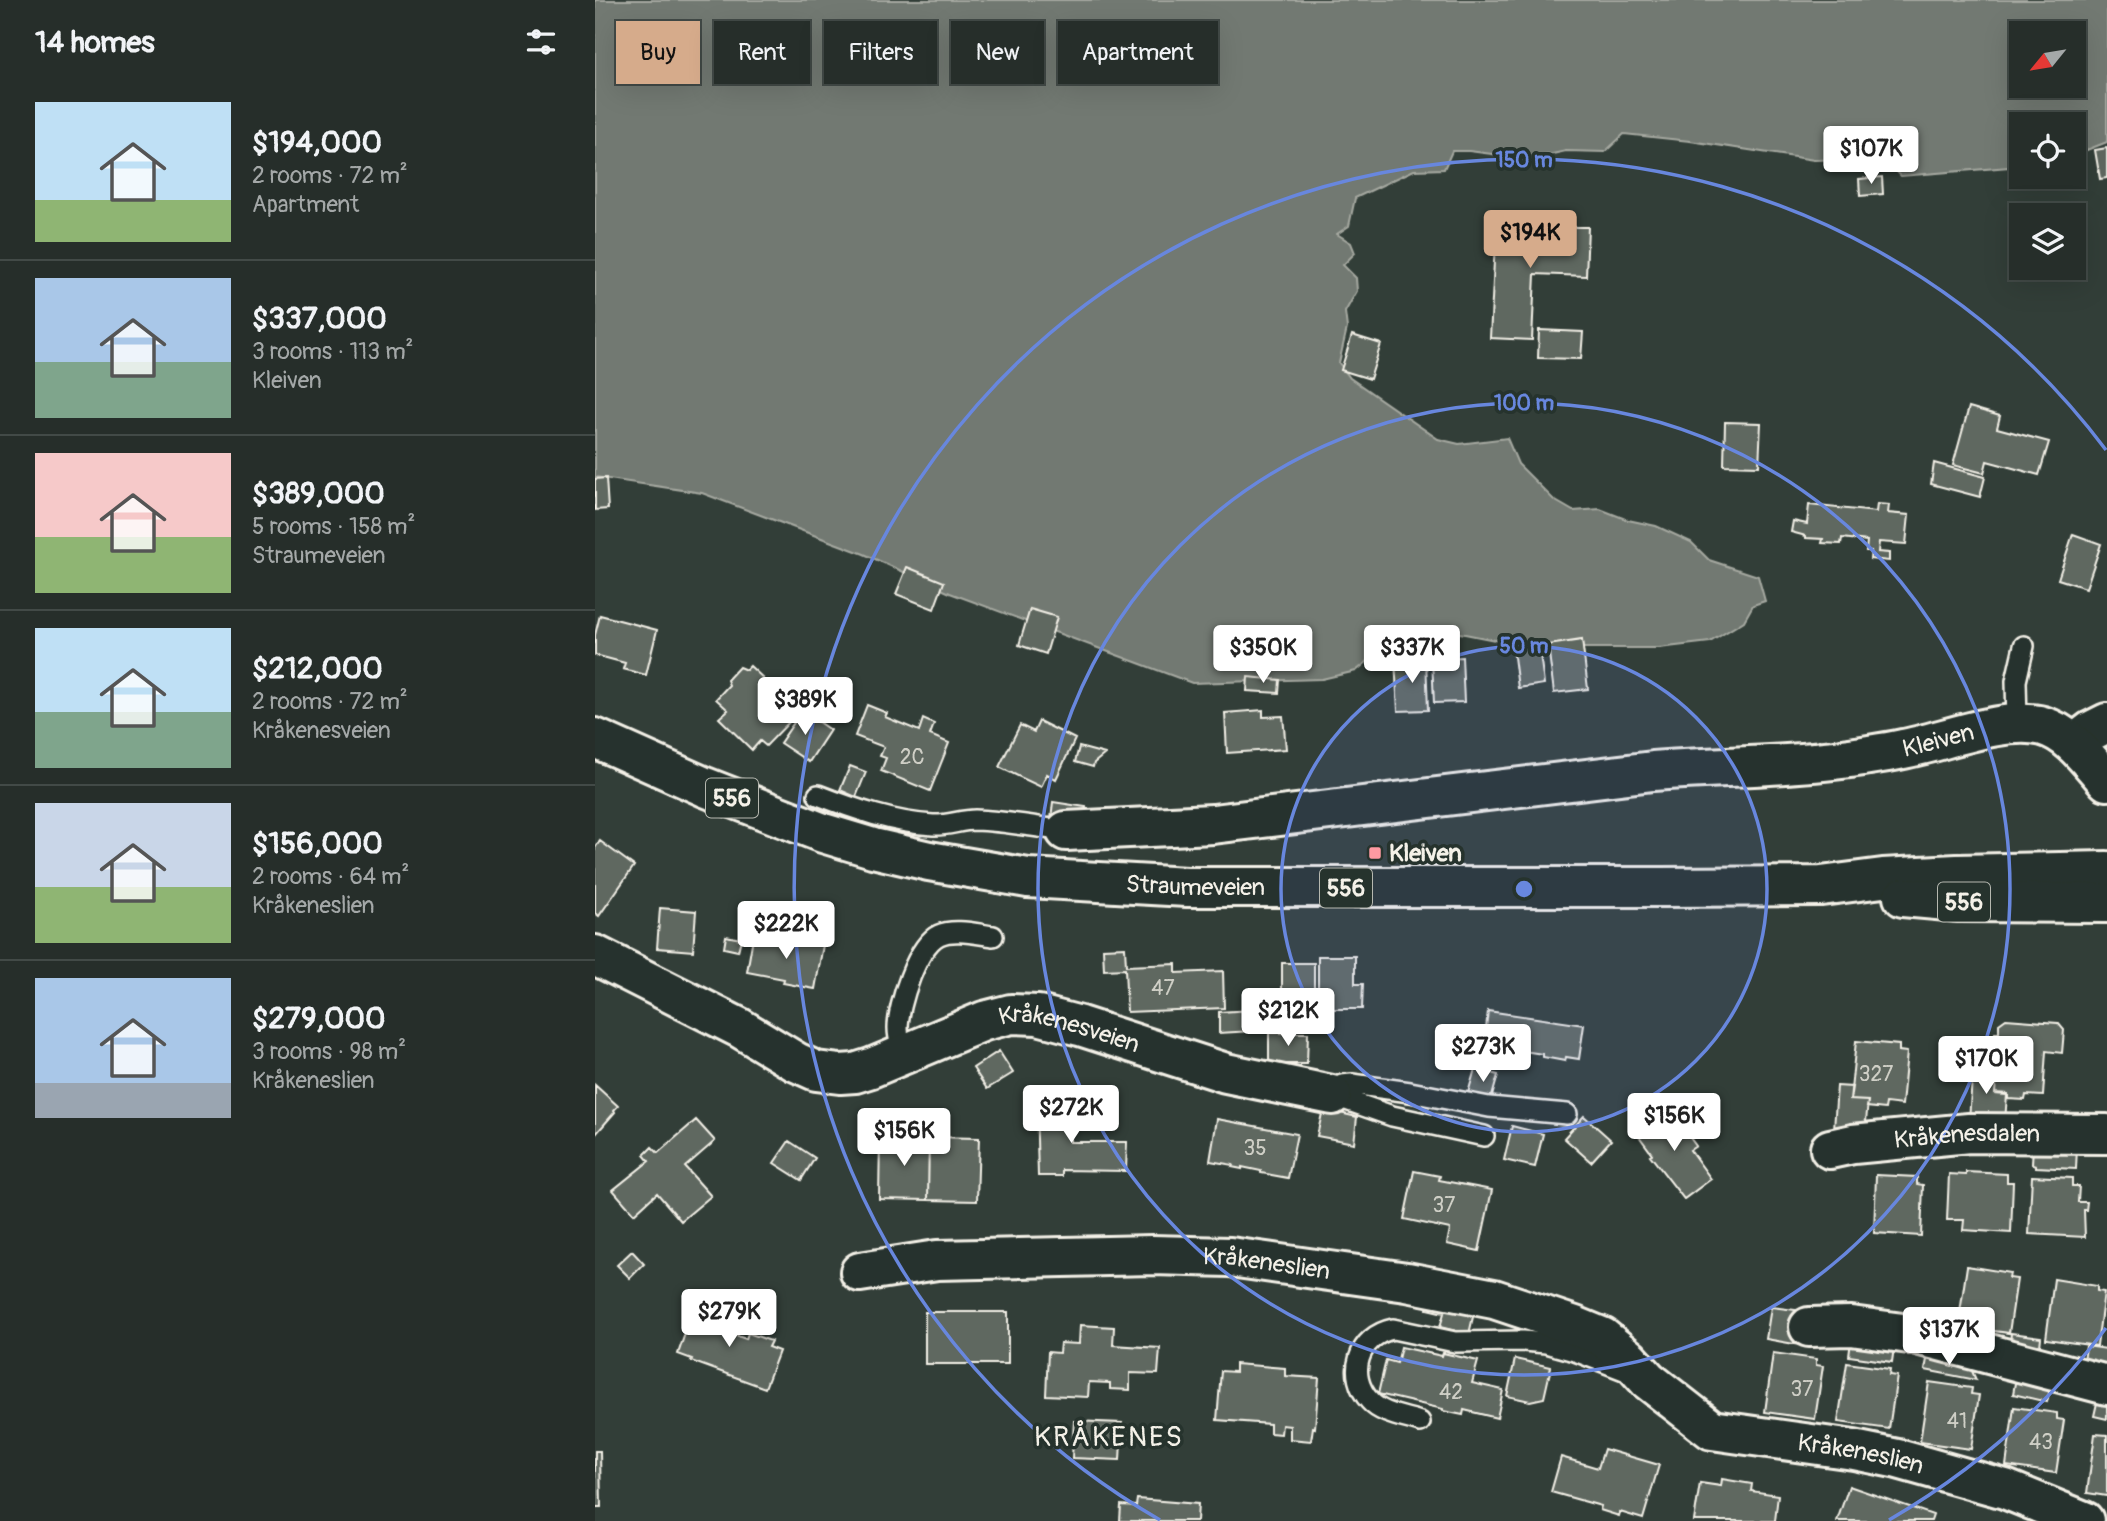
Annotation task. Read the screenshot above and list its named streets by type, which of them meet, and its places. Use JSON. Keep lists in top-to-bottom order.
{
  "streets": {
    "street": [
      "Kleiven",
      "556",
      "Straumeveien",
      "Kråkenesveien",
      "Kråkenesdalen",
      "Kråkeneslien"
    ]
  },
  "districts": ["KRÅKENES"],
  "places": {
    "transit": ["Kleiven"]
  },
  "house_numbers": [
    "2C",
    "47",
    "327",
    "35",
    "37",
    "37",
    "42",
    "41",
    "43"
  ],
  "north": "bottom left",
  "page": {
    "heading": "14 homes",
    "chip": [
      "Buy",
      "Rent",
      "Filters",
      "New",
      "Apartment"
    ],
    "list": [
      {
        "name": "$194,000",
        "note": "2 rooms · 72 m² · Apartment"
      },
      {
        "name": "$337,000",
        "note": "3 rooms · 113 m² · Kleiven"
      },
      {
        "name": "$389,000",
        "note": "5 rooms · 158 m² · Straumeveien"
      },
      {
        "name": "$212,000",
        "note": "2 rooms · 72 m² · Kråkenesveien"
      },
      {
        "name": "$156,000",
        "note": "2 rooms · 64 m² · Kråkeneslien"
      },
      {
        "name": "$279,000",
        "note": "3 rooms · 98 m² · Kråkeneslien"
      }
    ],
    "price": [
      "$107K",
      "$194K",
      "$350K",
      "$337K",
      "$389K",
      "$222K",
      "$212K",
      "$273K",
      "$170K",
      "$272K",
      "$156K",
      "$156K",
      "$279K",
      "$137K"
    ]
  },
  "rings": ["150 m", "100 m", "50 m"]
}
